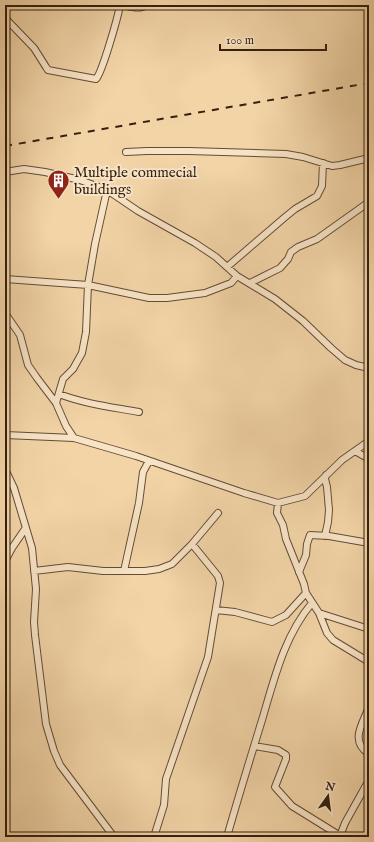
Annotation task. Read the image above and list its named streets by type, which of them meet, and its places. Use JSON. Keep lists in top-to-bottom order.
{
  "places": {
    "building": ["Multiple commecial buildings"]
  },
  "scale_bar": "100 m",
  "north": "top"
}
